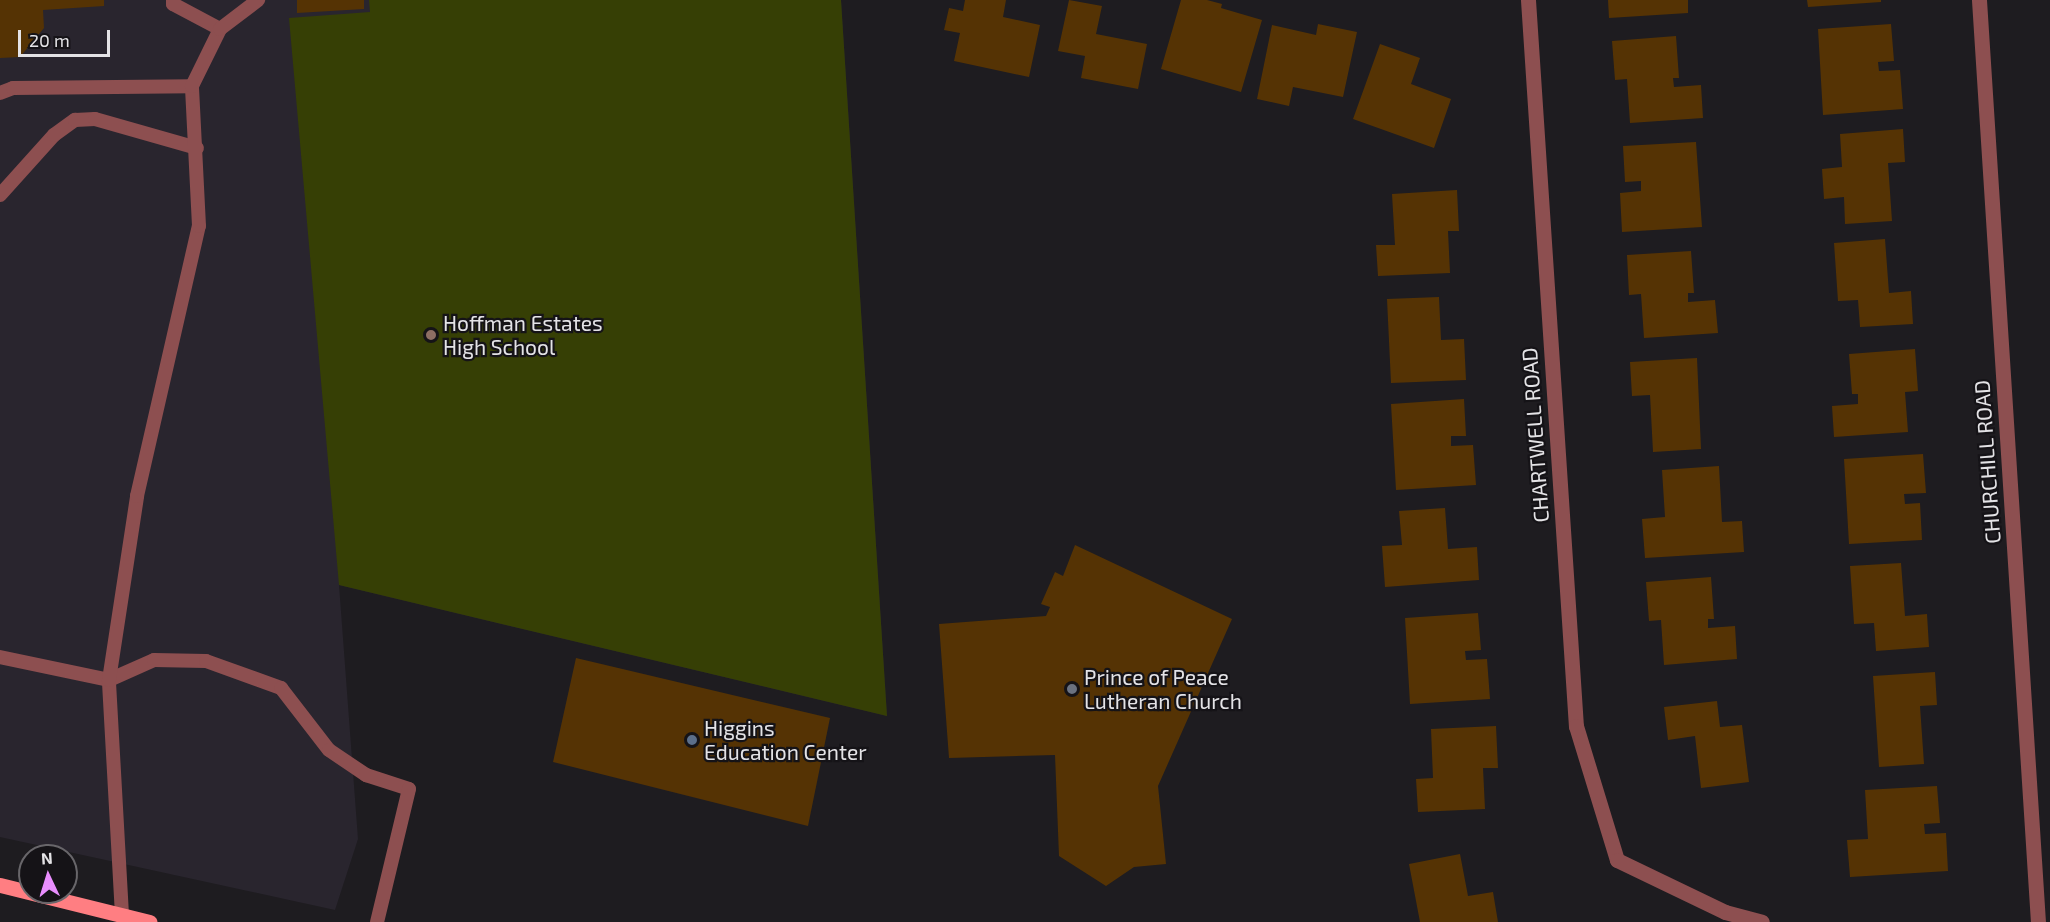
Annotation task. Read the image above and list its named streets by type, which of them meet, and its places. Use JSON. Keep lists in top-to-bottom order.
{
  "streets": {
    "street": ["CHARTWELL ROAD", "CHURCHILL ROAD"]
  },
  "places": ["Hoffman Estates High School", "Prince of Peace Lutheran Church", "Higgins Education Center"],
  "scale_bar": "20 m",
  "north": "top"
}
